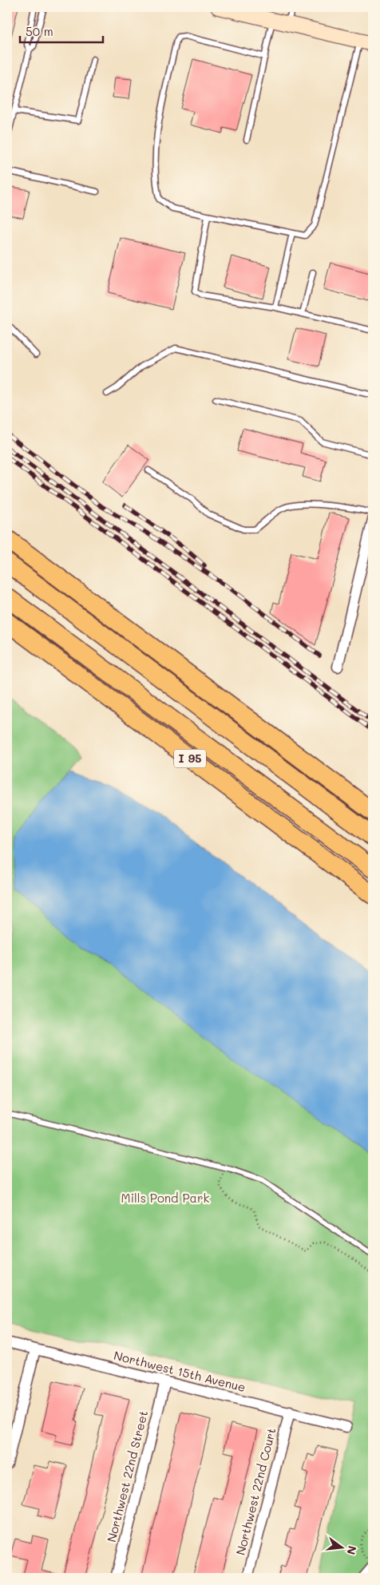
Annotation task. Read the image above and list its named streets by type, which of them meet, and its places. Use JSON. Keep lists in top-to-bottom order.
{
  "streets": {
    "highway": ["I 95"],
    "street": ["Northwest 15th Avenue", "Northwest 22nd Street", "Northwest 22nd Court"]
  },
  "crossings": [
    ["Northwest 15th Avenue", "Northwest 22nd Street"],
    ["Northwest 15th Avenue", "Northwest 22nd Court"]
  ],
  "parks": ["Mills Pond Park"],
  "scale_bar": "50 m",
  "north": "right"
}
